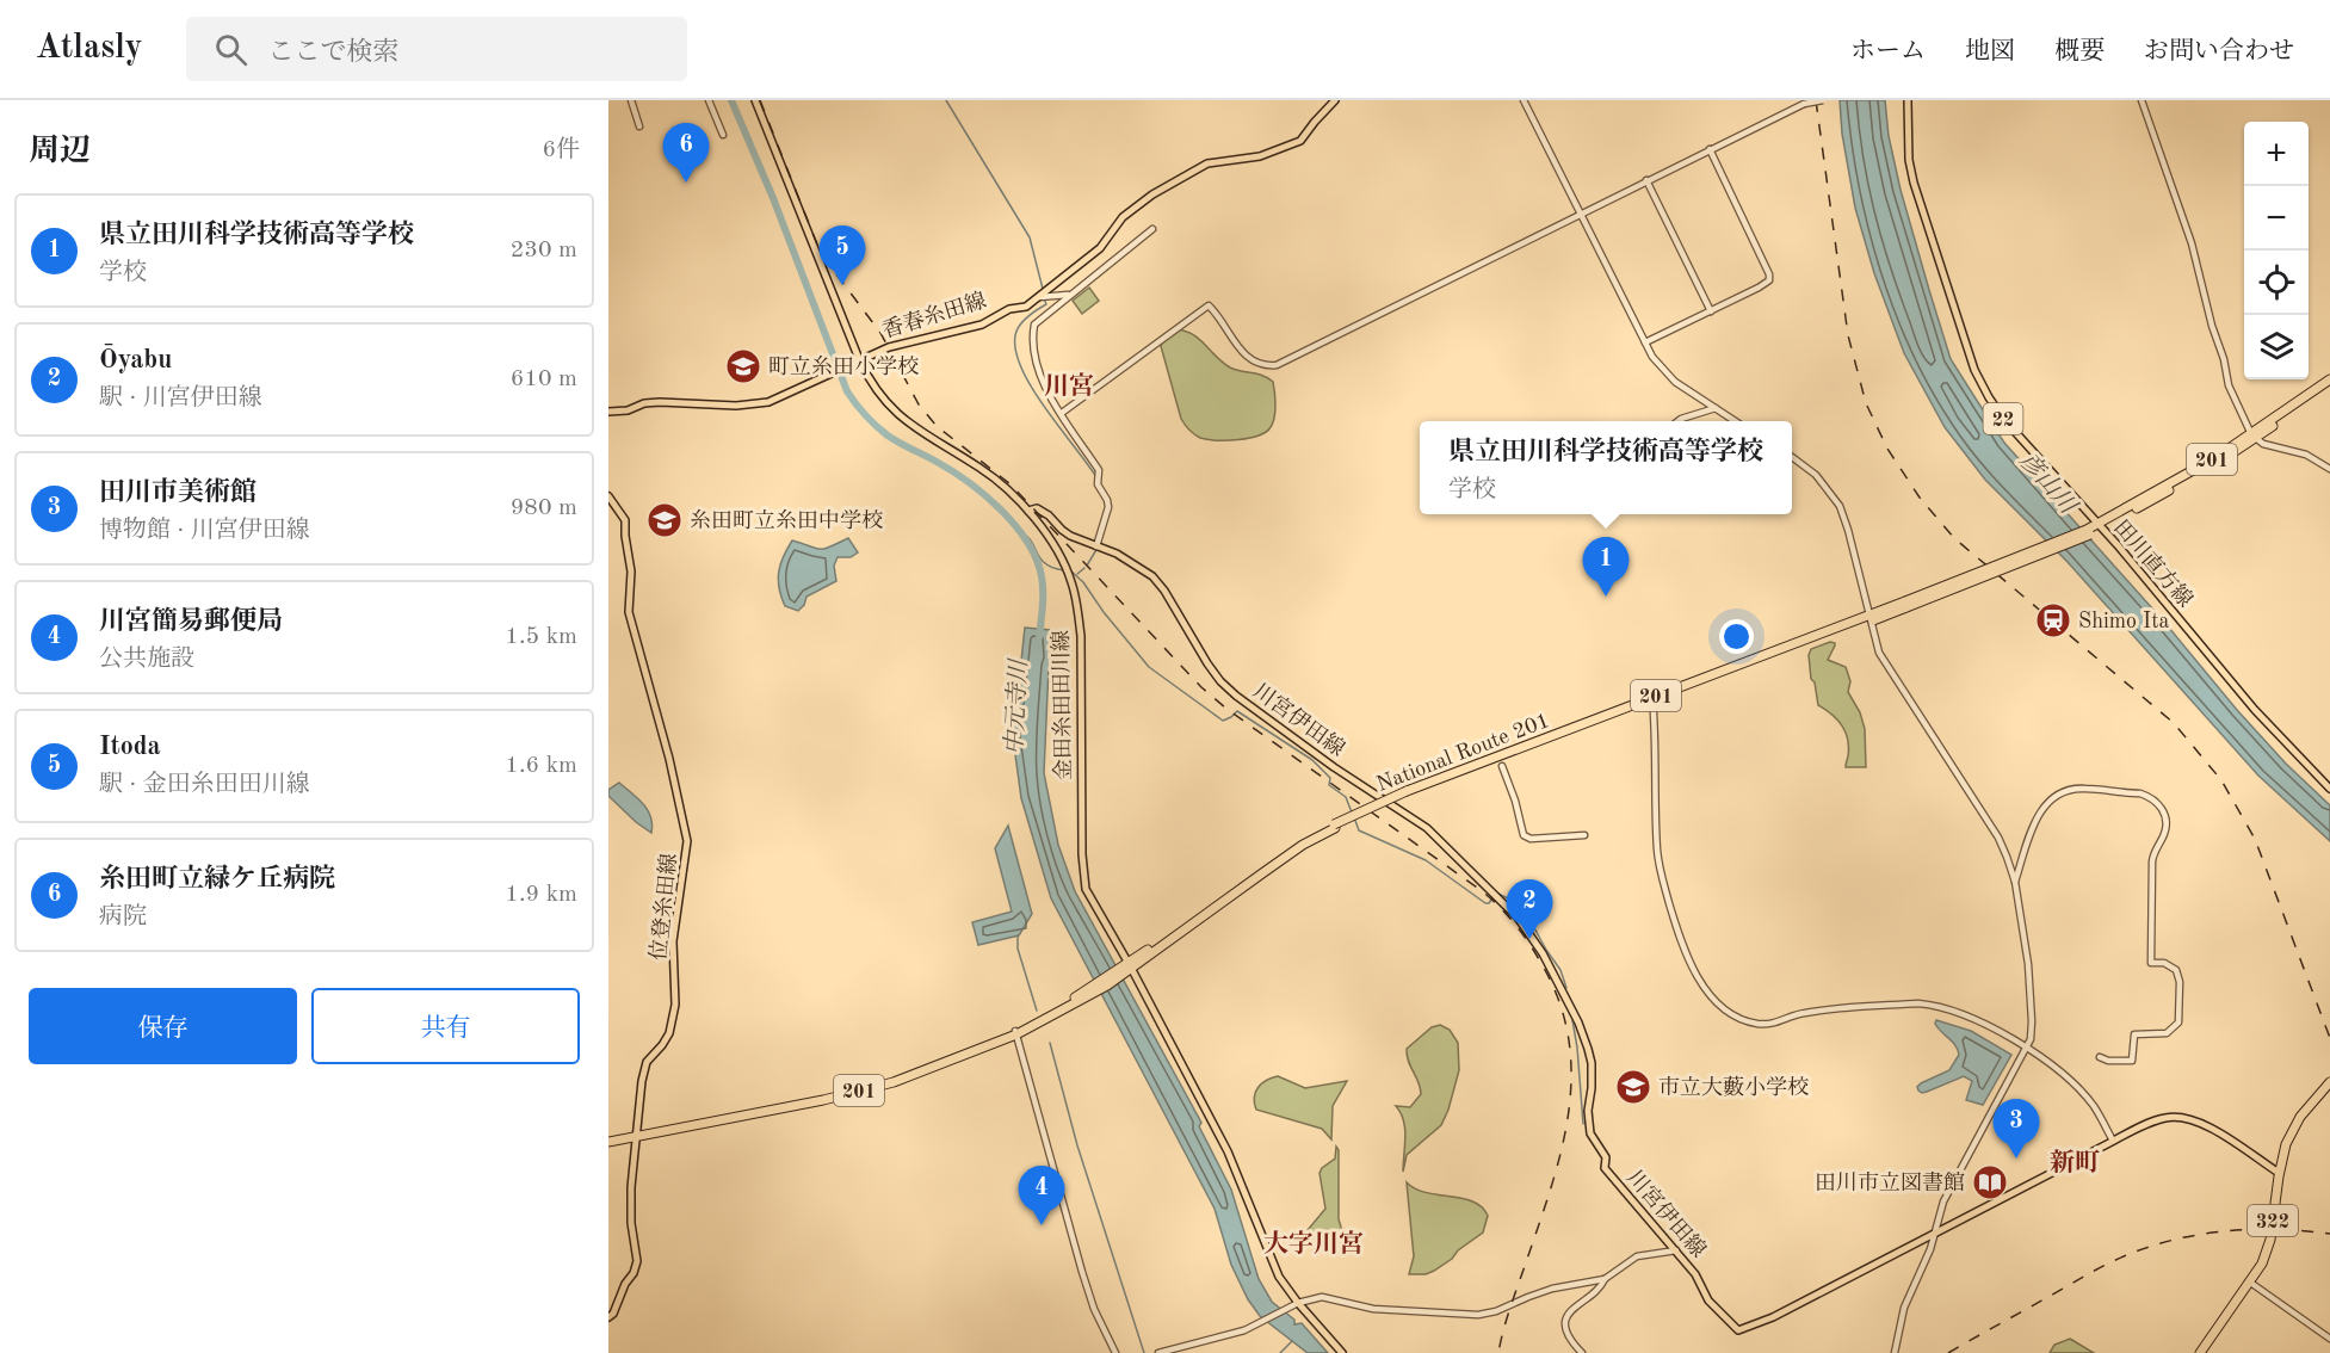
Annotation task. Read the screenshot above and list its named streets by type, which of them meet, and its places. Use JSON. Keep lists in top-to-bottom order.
{
  "streets": {
    "highway": ["201", "National Route 201", "322"],
    "main road": [
      "香春糸田線",
      "22",
      "田川直方線",
      "金田糸田田川線",
      "川宮伊田線",
      "位登糸田線"
    ]
  },
  "crossings": [
    ["香春糸田線", "金田糸田田川線"],
    ["田川直方線", "National Route 201"],
    ["金田糸田田川線", "川宮伊田線"],
    ["金田糸田田川線", "National Route 201"],
    ["川宮伊田線", "322"],
    ["National Route 201", "位登糸田線"]
  ],
  "districts": ["川宮", "新町", "大字川宮"],
  "water": ["彦山川", "中元寺川"],
  "places": {
    "school or university": ["町立糸田小学校", "糸田町立糸田中学校", "市立大藪小学校"],
    "station": ["Shimo Ita"],
    "library": ["田川市立図書館"]
  },
  "page": {
    "header": "Atlasly",
    "search": "ここで検索",
    "nav": [
      "ホーム",
      "地図",
      "概要",
      "お問い合わせ"
    ],
    "heading": ["周辺", "6件"],
    "map_buttons": ["+", "−"],
    "pins": [
      "6",
      "5",
      "1",
      "2",
      "3",
      "4"
    ],
    "list": [
      {
        "mark": "1",
        "name": "県立田川科学技術高等学校",
        "note": "学校",
        "value": "230 m"
      },
      {
        "mark": "2",
        "name": "Ōyabu",
        "note": "駅 · 川宮伊田線",
        "value": "610 m"
      },
      {
        "mark": "3",
        "name": "田川市美術館",
        "note": "博物館 · 川宮伊田線",
        "value": "980 m"
      },
      {
        "mark": "4",
        "name": "川宮簡易郵便局",
        "note": "公共施設",
        "value": "1.5 km"
      },
      {
        "mark": "5",
        "name": "Itoda",
        "note": "駅 · 金田糸田田川線",
        "value": "1.6 km"
      },
      {
        "mark": "6",
        "name": "糸田町立緑ケ丘病院",
        "note": "病院",
        "value": "1.9 km"
      }
    ],
    "popup": ["県立田川科学技術高等学校", "学校"],
    "buttons": ["保存", "共有"]
  }
}
